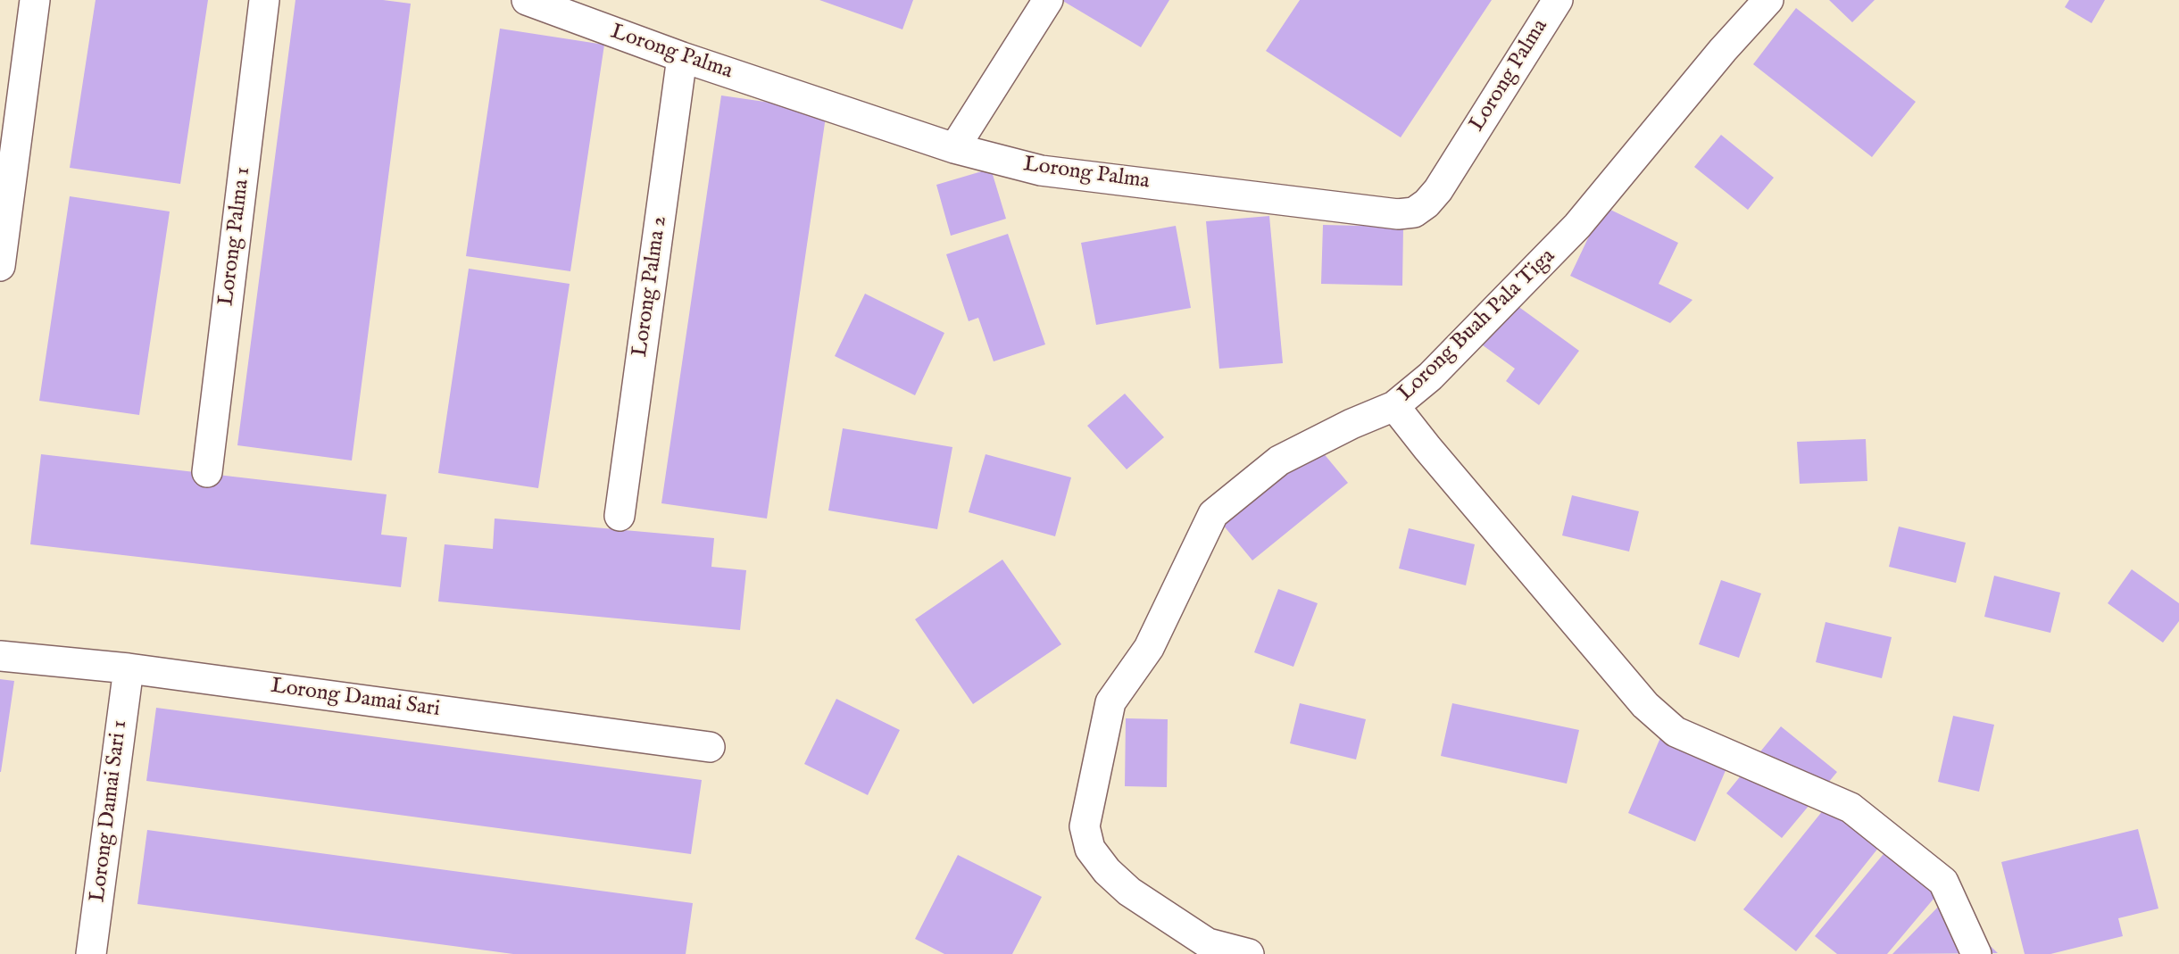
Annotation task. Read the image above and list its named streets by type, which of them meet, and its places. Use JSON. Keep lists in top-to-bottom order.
{
  "streets": {
    "street": [
      "Lorong Palma",
      "Lorong Palma 1",
      "Lorong Palma 2",
      "Lorong Buah Pala Tiga",
      "Lorong Damai Sari",
      "Lorong Damai Sari 1"
    ]
  },
  "crossings": [
    ["Lorong Palma", "Lorong Palma 2"],
    ["Lorong Damai Sari", "Lorong Damai Sari 1"]
  ]
}
